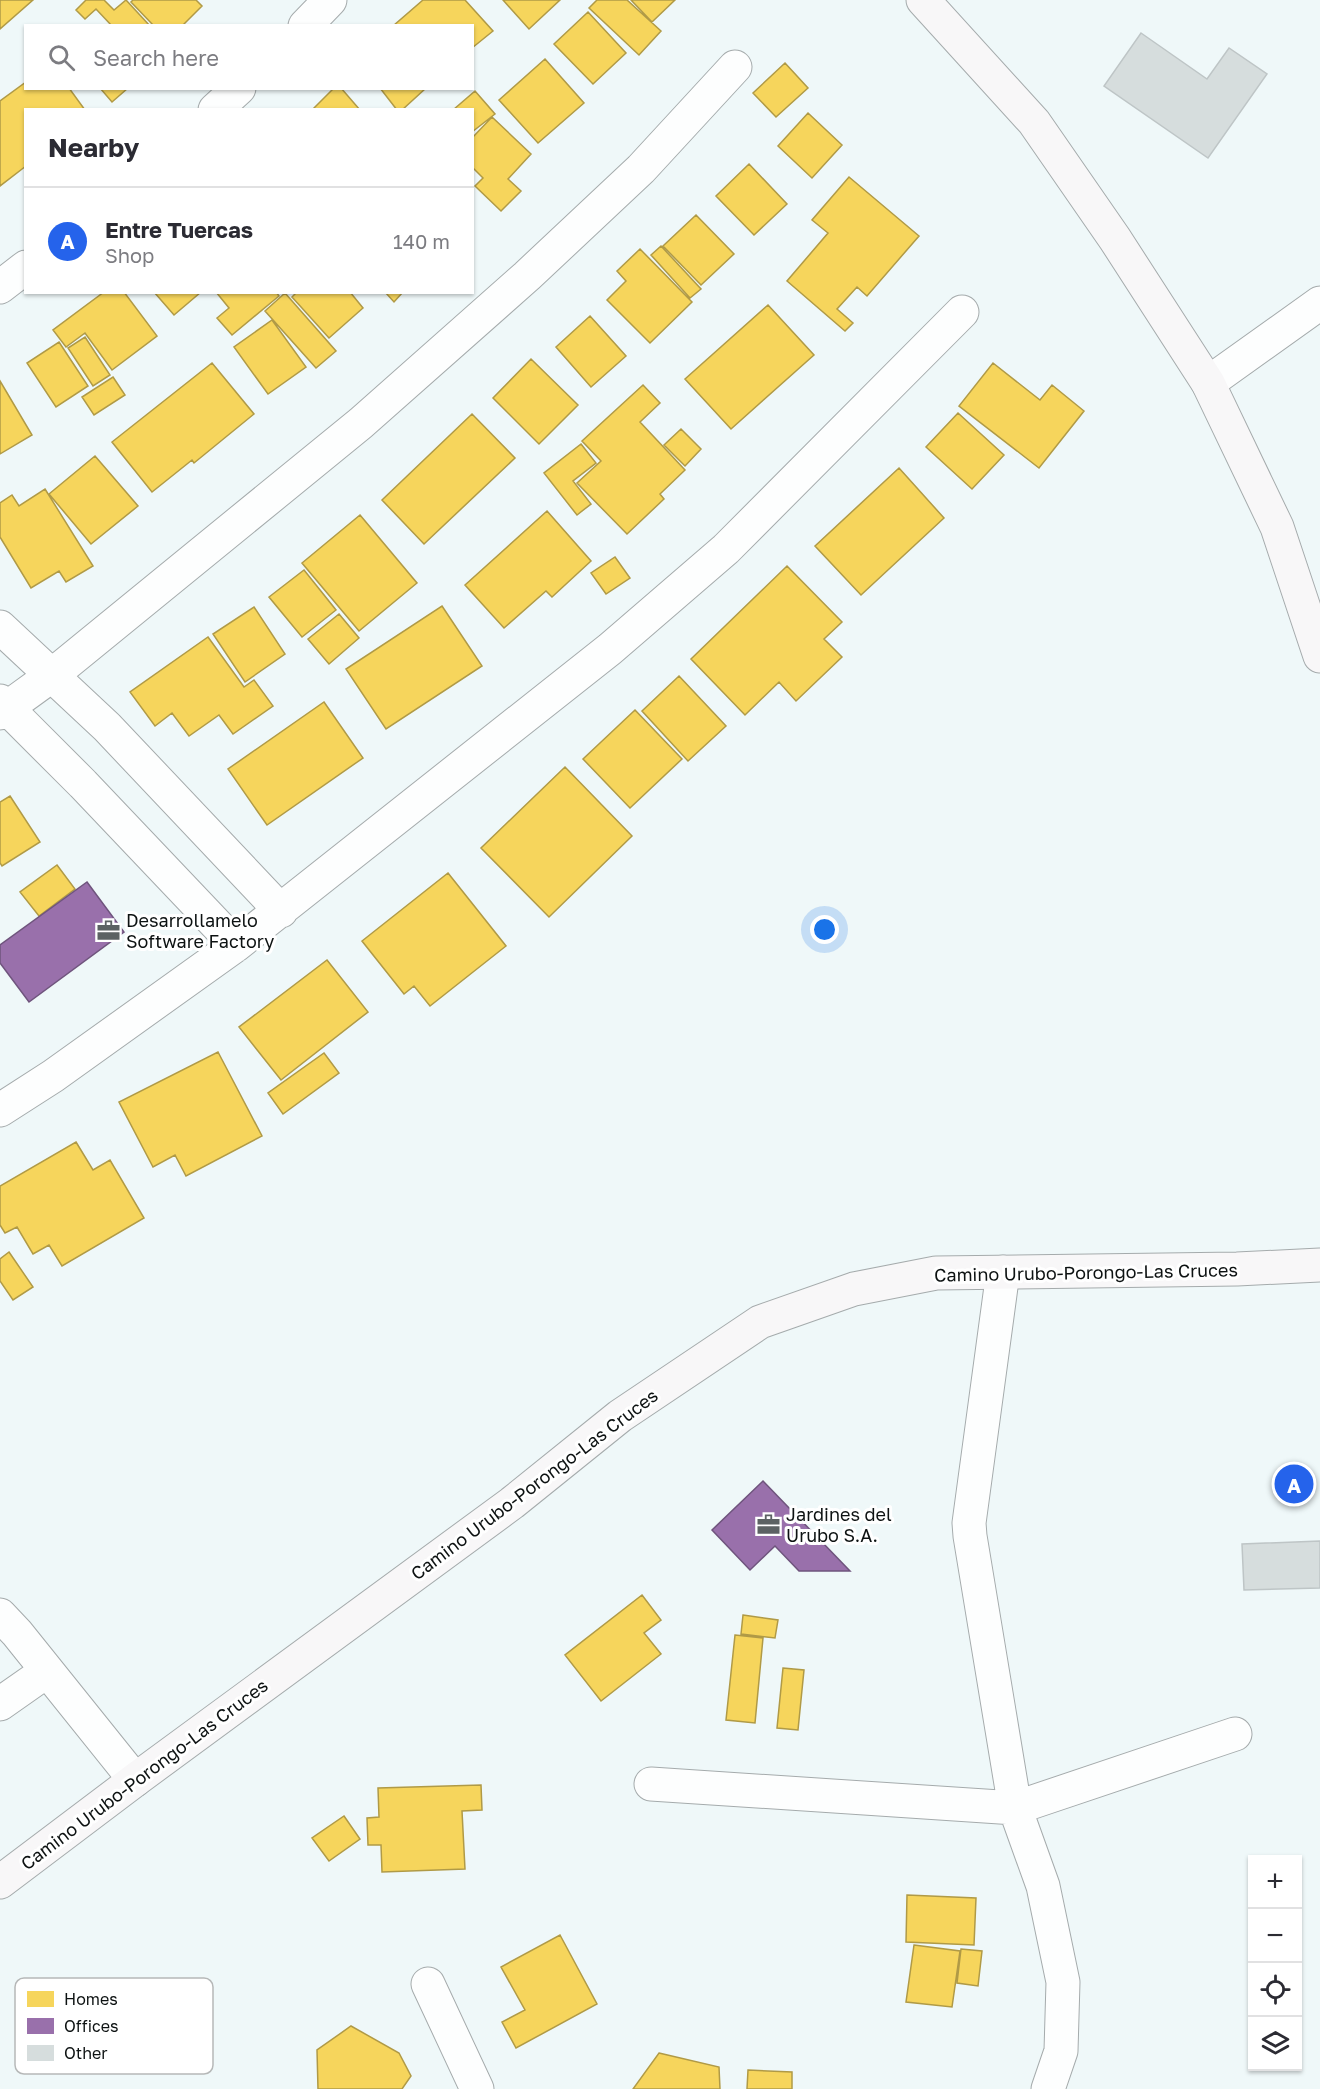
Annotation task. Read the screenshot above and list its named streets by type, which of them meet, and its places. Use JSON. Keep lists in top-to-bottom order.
{
  "streets": {
    "main road": ["Camino Urubo-Porongo-Las Cruces"]
  },
  "places": {
    "office": ["Desarrollamelo Software Factory", "Jardines del Urubo S.A."]
  },
  "legend": ["Homes", "Offices", "Other"],
  "page": {
    "search": "Search here",
    "heading": "Nearby",
    "list": [
      {
        "mark": "A",
        "name": "Entre Tuercas",
        "note": "Shop",
        "value": "140 m"
      }
    ],
    "pins": "A",
    "map_buttons": ["+", "−"]
  }
}
